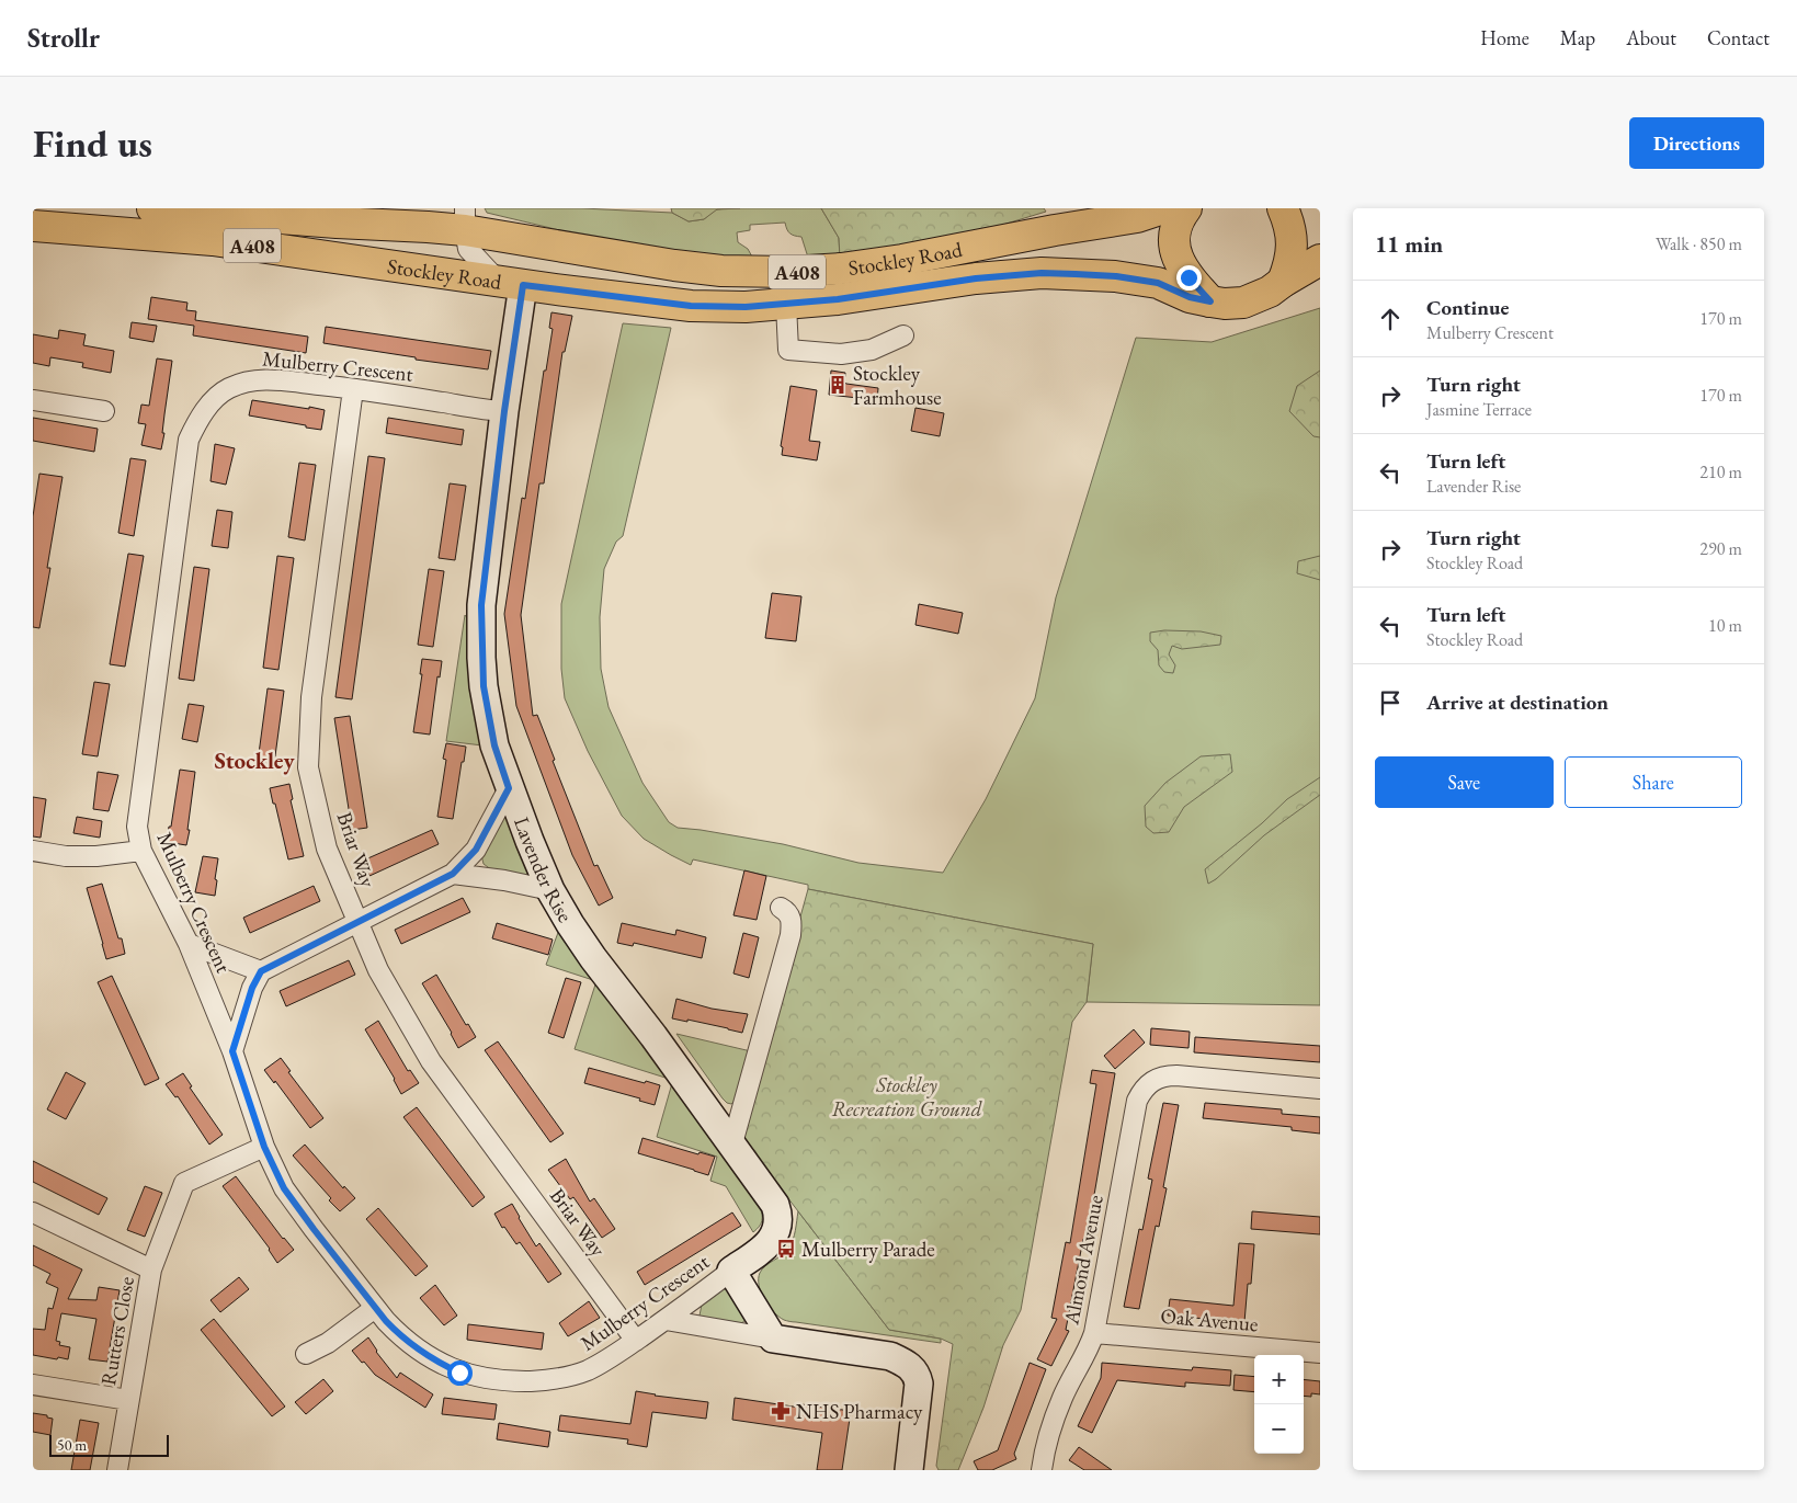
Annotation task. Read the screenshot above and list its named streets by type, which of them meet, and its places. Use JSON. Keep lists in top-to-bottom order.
{
  "streets": {
    "main road": ["A408", "Stockley Road"],
    "street": [
      "Mulberry Crescent",
      "Briar Way",
      "Lavender Rise",
      "Almond Avenue",
      "Oak Avenue",
      "Rutters Close"
    ]
  },
  "crossings": [
    ["Stockley Road", "Lavender Rise"],
    ["Mulberry Crescent", "Briar Way"],
    ["Mulberry Crescent", "Lavender Rise"],
    ["Mulberry Crescent", "Rutters Close"],
    ["Almond Avenue", "Oak Avenue"]
  ],
  "districts": ["Stockley"],
  "parks": ["Stockley Recreation Ground"],
  "places": {
    "building": ["Stockley Farmhouse"],
    "bus stop": ["Mulberry Parade"],
    "pharmacy": ["NHS Pharmacy"]
  },
  "scale_bar": "50 m",
  "page": {
    "header": "Strollr",
    "nav": [
      "Home",
      "Map",
      "About",
      "Contact"
    ],
    "buttons": [
      "Directions",
      ["Save", "Share"]
    ],
    "title": "Find us",
    "heading": ["11 min", "Walk · 850 m"],
    "list": [
      ["Continue", "Mulberry Crescent", "170 m"],
      ["Turn right", "Jasmine Terrace", "170 m"],
      ["Turn left", "Lavender Rise", "210 m"],
      ["Turn right", "Stockley Road", "290 m"],
      ["Turn left", "Stockley Road", "10 m"],
      "Arrive at destination"
    ],
    "map_buttons": ["+", "−"],
    "scale": "50 m"
  }
}
